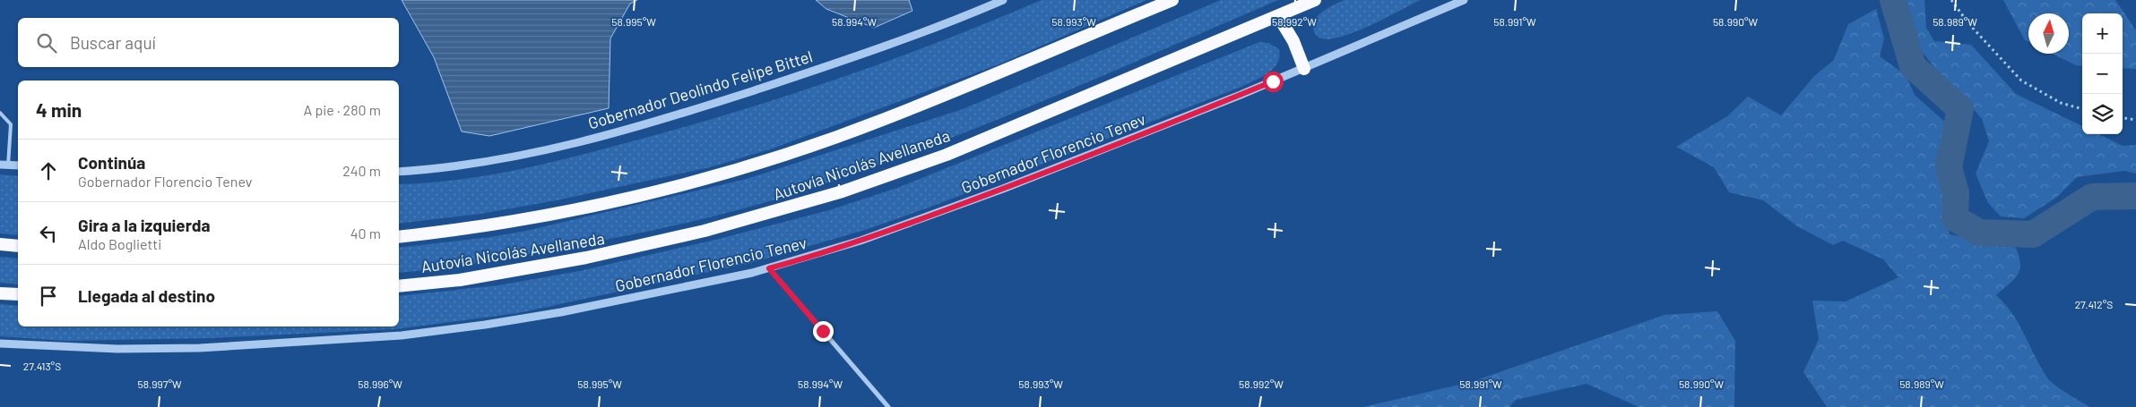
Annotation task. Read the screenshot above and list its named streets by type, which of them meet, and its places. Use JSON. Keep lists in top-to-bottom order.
{
  "streets": {
    "highway": ["Autovía Nicolás Avellaneda"],
    "street": ["Gobernador Deolindo Felipe Bittel", "Gobernador Florencio Tenev"]
  },
  "north": "top",
  "page": {
    "map_buttons": ["+", "−"],
    "search": "Buscar aquí",
    "heading": ["4 min", "A pie · 280 m"],
    "list": [
      ["Continúa", "Gobernador Florencio Tenev", "240 m"],
      ["Gira a la izquierda", "Aldo Boglietti", "40 m"],
      "Llegada al destino"
    ]
  },
  "coordinates": [
    "58.995°W",
    "58.994°W",
    "58.993°W",
    "58.992°W",
    "58.991°W",
    "58.990°W",
    "58.989°W",
    "27.412°S",
    "27.413°S",
    "58.997°W",
    "58.996°W"
  ]
}
